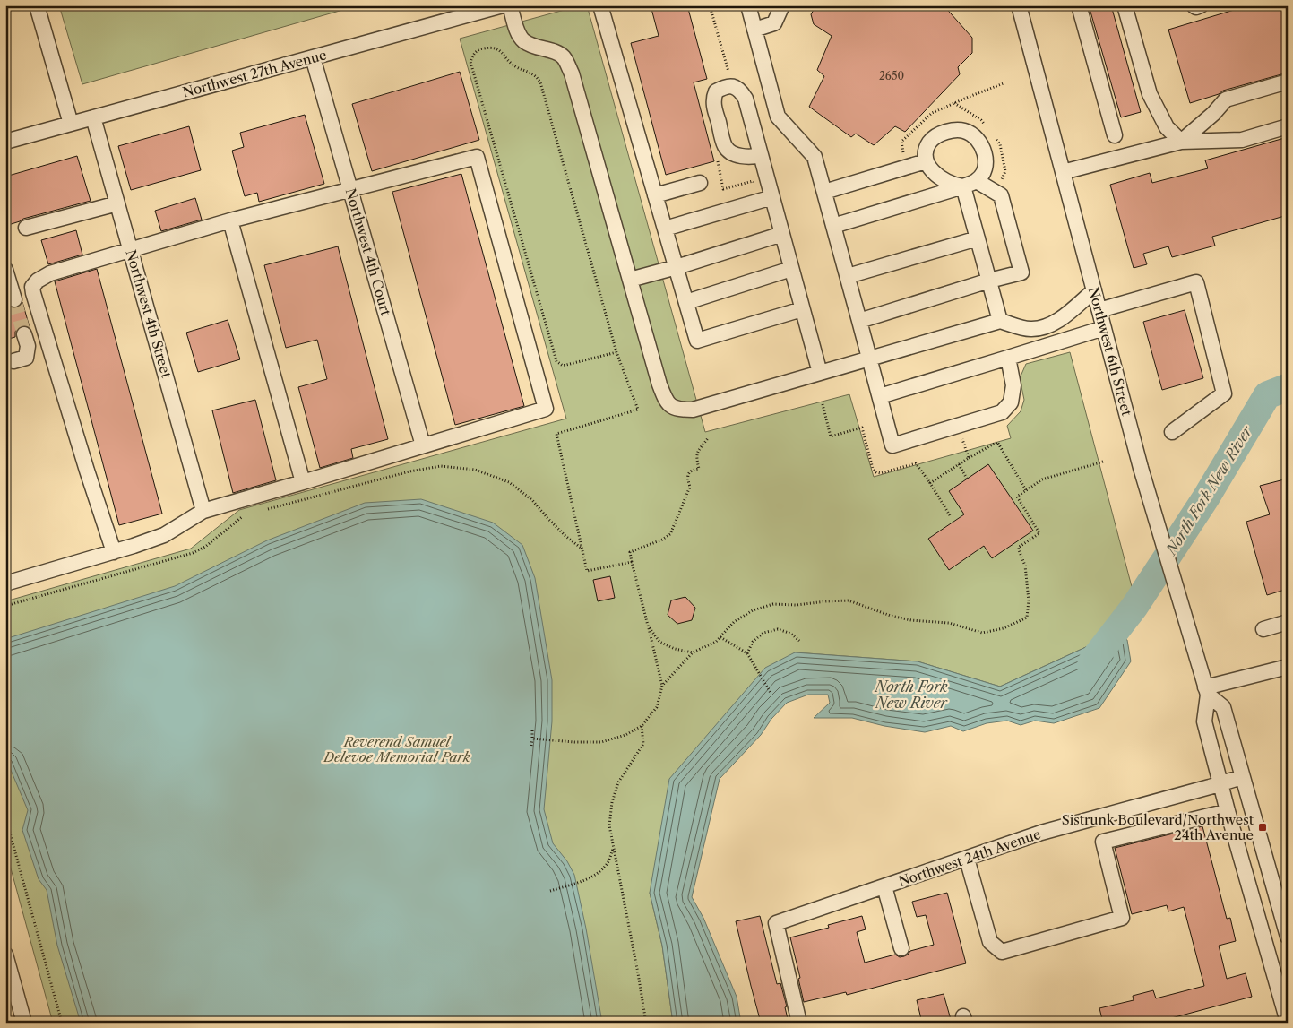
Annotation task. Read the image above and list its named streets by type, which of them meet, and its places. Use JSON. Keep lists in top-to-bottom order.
{
  "streets": {
    "street": [
      "Northwest 27th Avenue",
      "Northwest 4th Court",
      "Northwest 4th Street",
      "Northwest 6th Street",
      "Northwest 24th Avenue"
    ]
  },
  "crossings": [
    ["Northwest 27th Avenue", "Northwest 4th Court"],
    ["Northwest 27th Avenue", "Northwest 4th Street"],
    ["Northwest 6th Street", "Northwest 24th Avenue"]
  ],
  "water": ["North Fork New River"],
  "parks": ["Reverend Samuel Delevoe Memorial Park"],
  "places": {
    "transit": ["Sistrunk Boulevard/Northwest 24th Avenue"]
  },
  "house_numbers": ["2650"]
}
